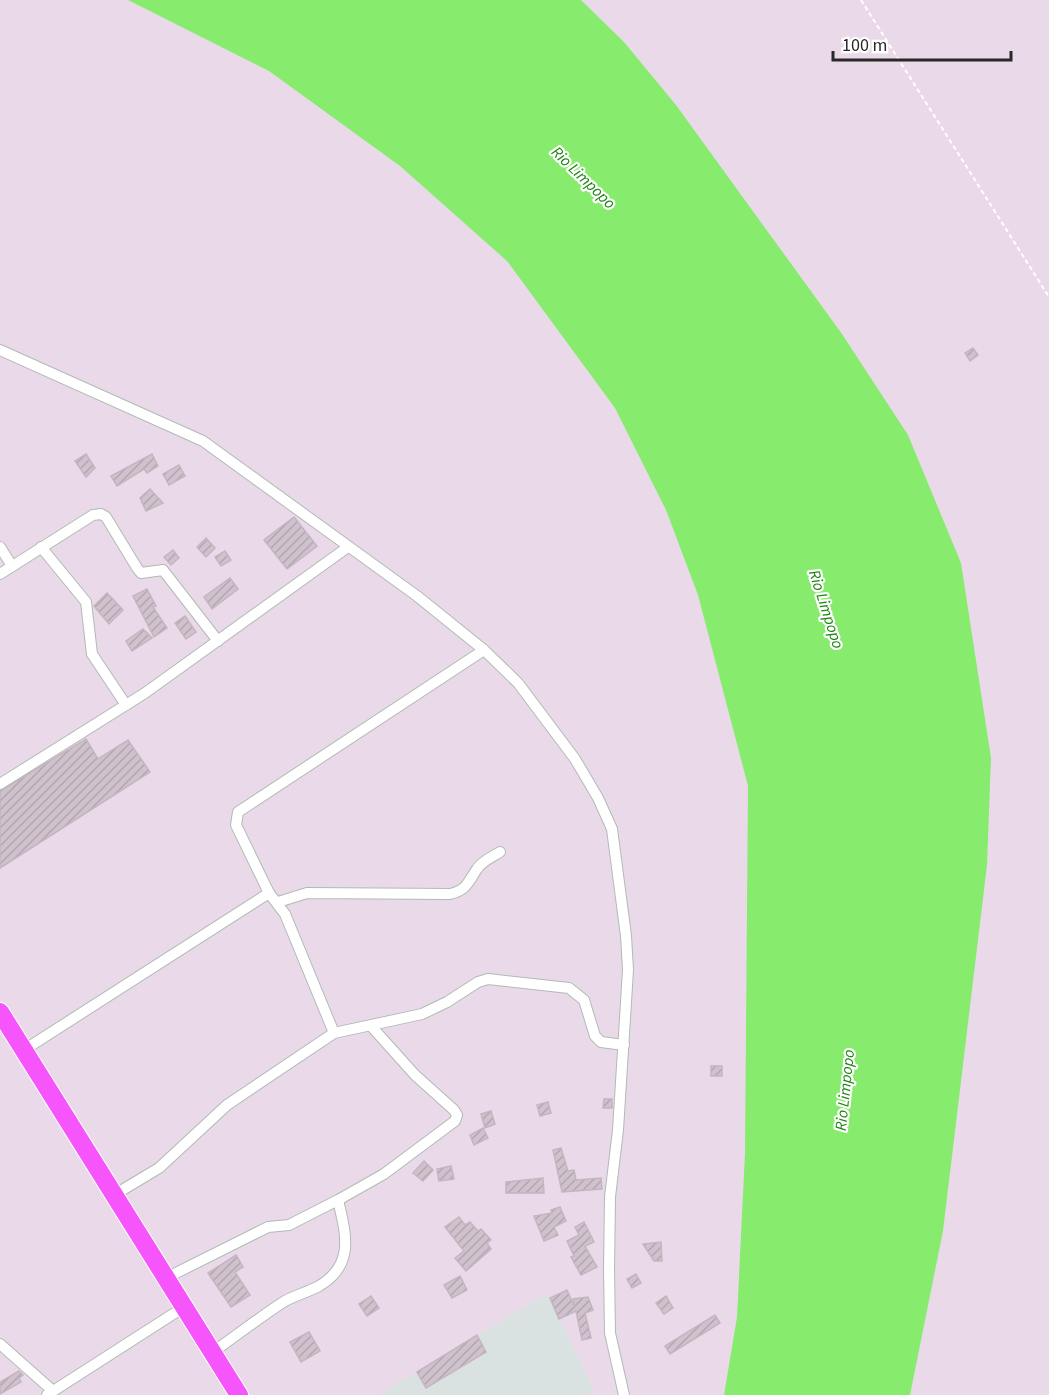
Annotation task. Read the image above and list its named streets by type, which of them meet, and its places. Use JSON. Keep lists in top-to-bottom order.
{
  "water": ["Rio Limpopo"],
  "scale_bar": "100 m"
}
